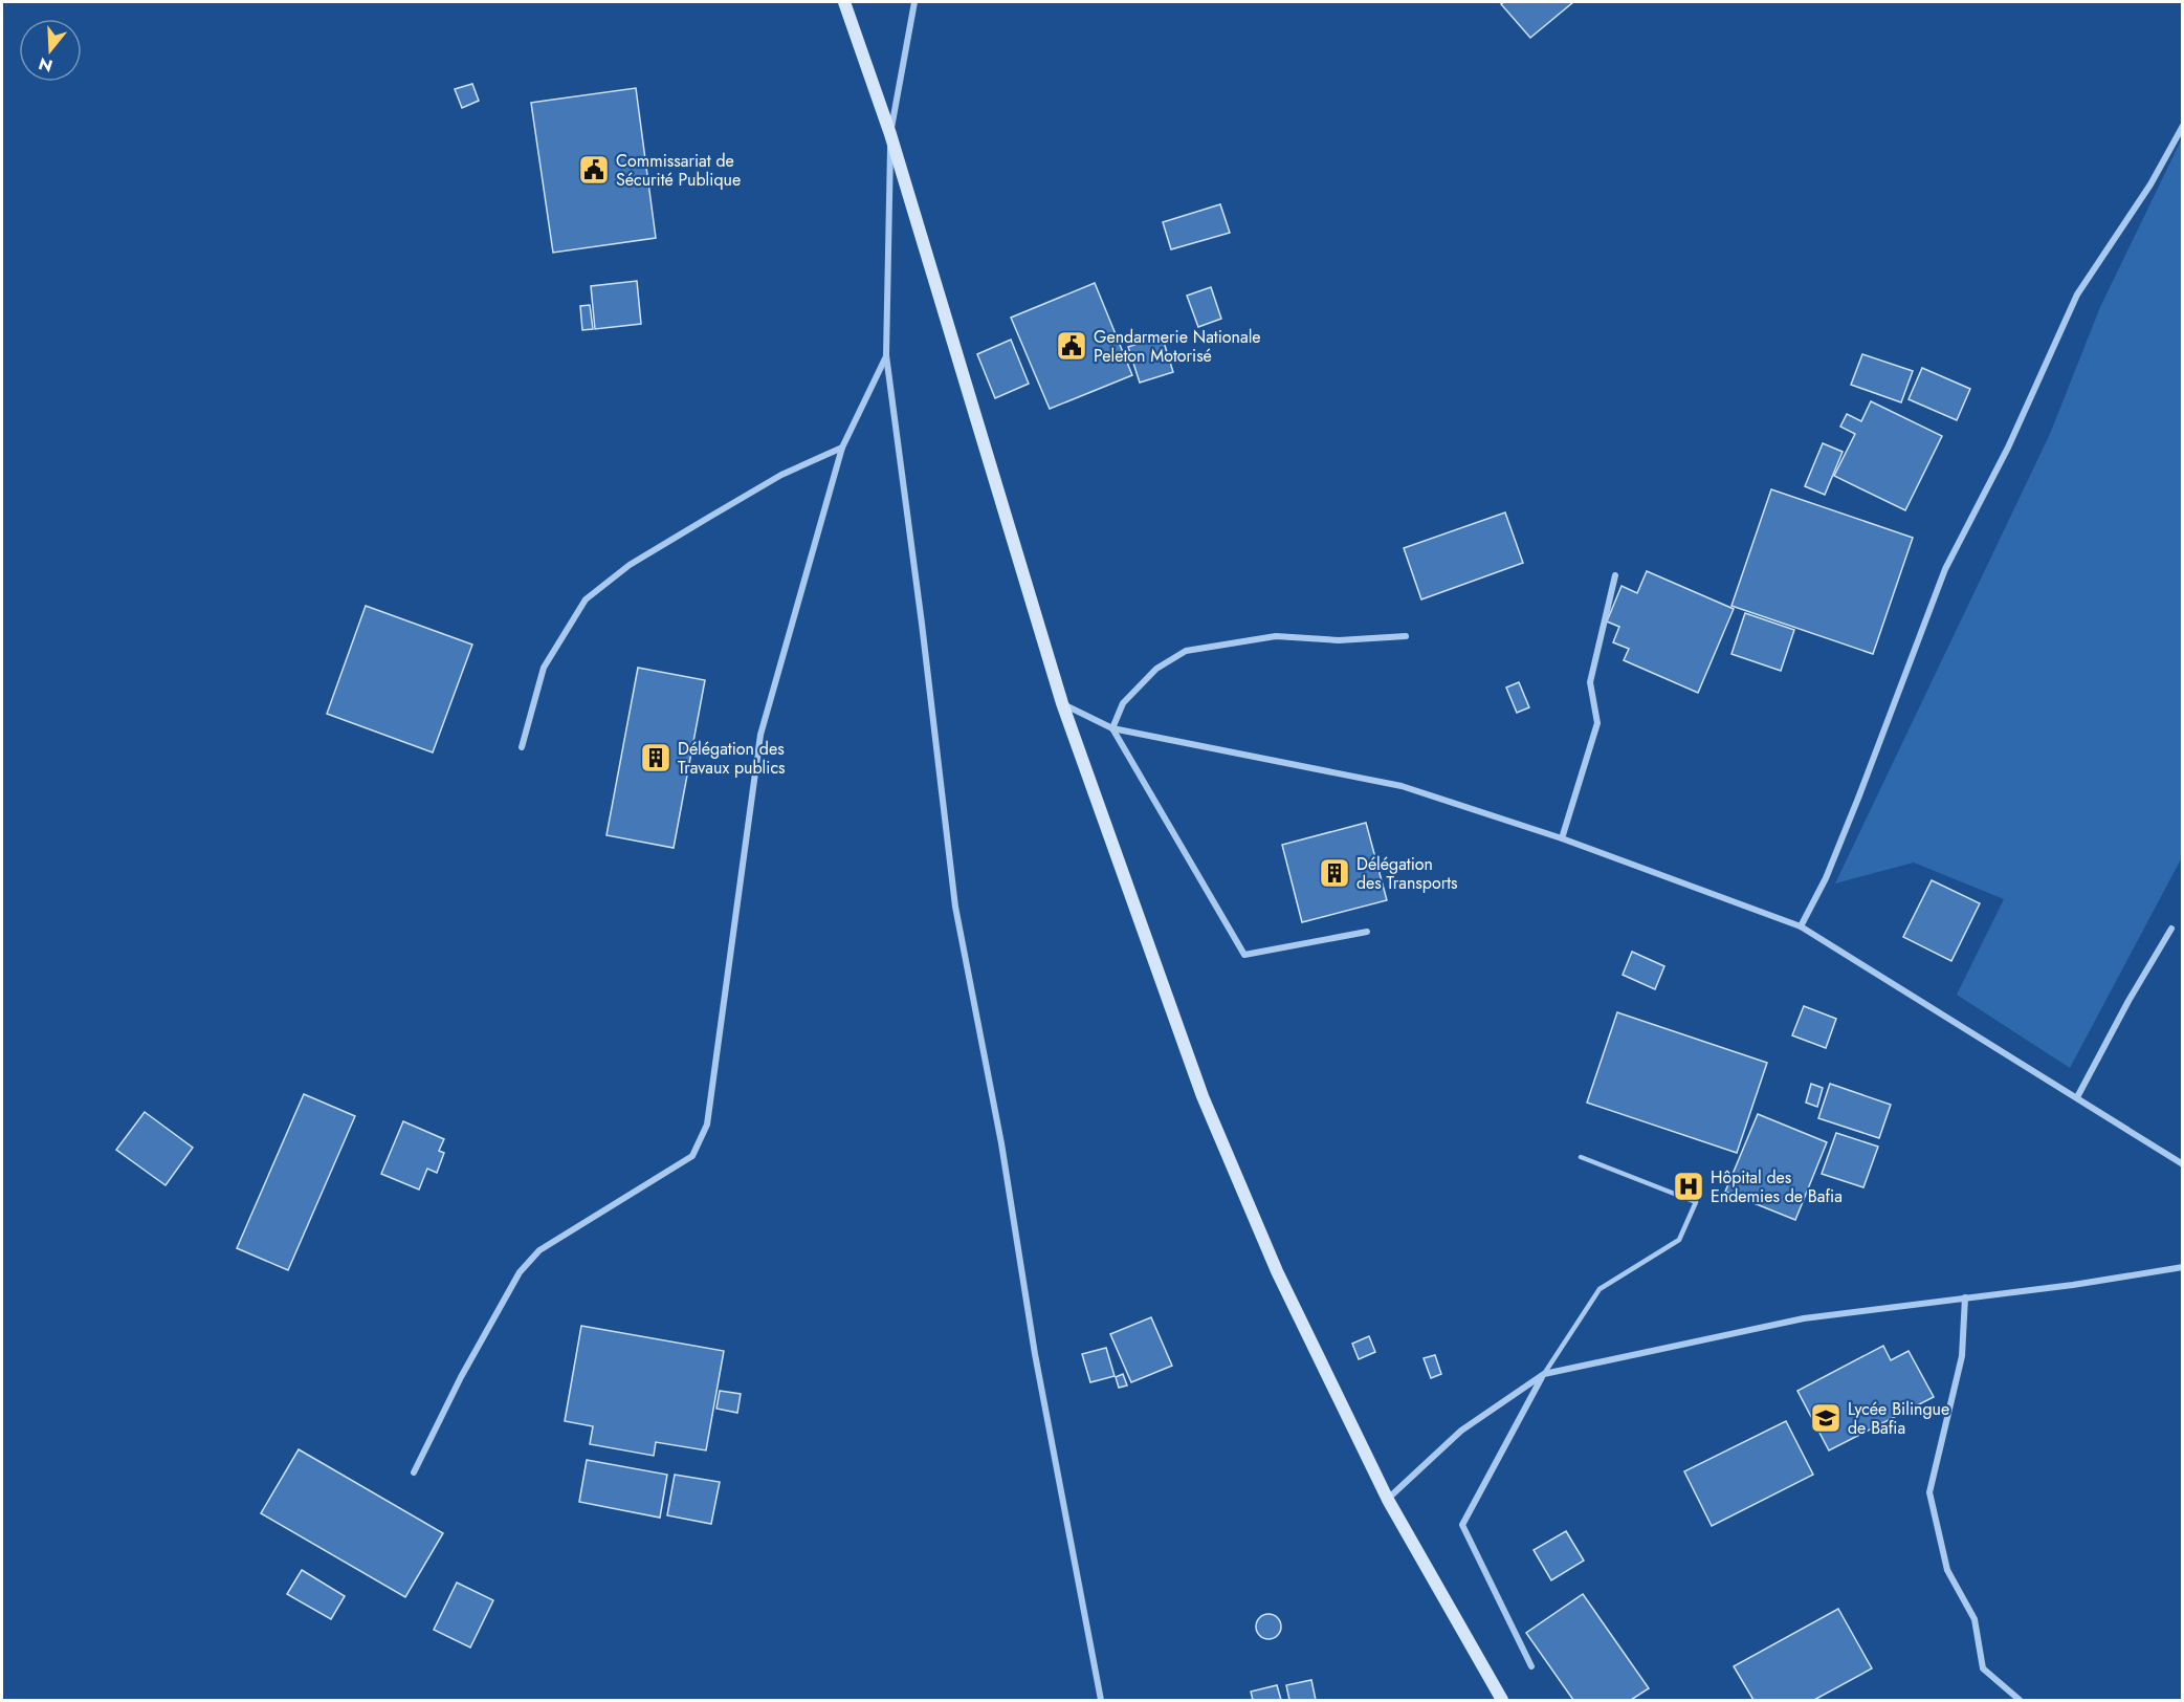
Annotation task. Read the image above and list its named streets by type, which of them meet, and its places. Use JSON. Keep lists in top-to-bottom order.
{
  "places": {
    "public building": ["Commissariat de Sécurité Publique", "Gendarmerie Nationale Peleton Motorisé"],
    "building": ["Délégation des Travaux publics", "Délégation des Transports"],
    "hospital": ["Hôpital des Endemies de Bafia"],
    "school or university": ["Lycée Bilingue de Bafia"]
  },
  "north": "bottom"
}
